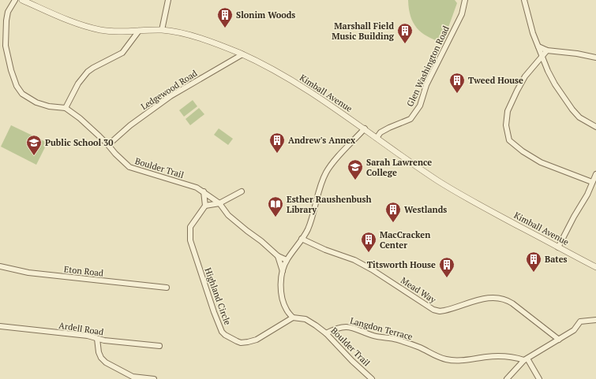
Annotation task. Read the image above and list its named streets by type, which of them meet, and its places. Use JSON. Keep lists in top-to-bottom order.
{
  "streets": {
    "street": [
      "Glen Washington Road",
      "Ledgewood Road",
      "Kimball Avenue",
      "Boulder Trail",
      "Eton Road",
      "Mead Way",
      "Highland Circle",
      "Ardell Road",
      "Langdon Terrace"
    ]
  },
  "crossings": [
    ["Glen Washington Road", "Kimball Avenue"],
    ["Ledgewood Road", "Kimball Avenue"],
    ["Ledgewood Road", "Boulder Trail"],
    ["Boulder Trail", "Highland Circle"],
    ["Boulder Trail", "Langdon Terrace"]
  ],
  "places": {
    "building": [
      "Slonim Woods",
      "Marshall Field Music Building",
      "Tweed House",
      "Andrew's Annex",
      "Westlands",
      "MacCracken Center",
      "Bates",
      "Titsworth House"
    ],
    "school or university": ["Public School 30", "Sarah Lawrence College"],
    "library": ["Esther Raushenbush Library"]
  }
}
